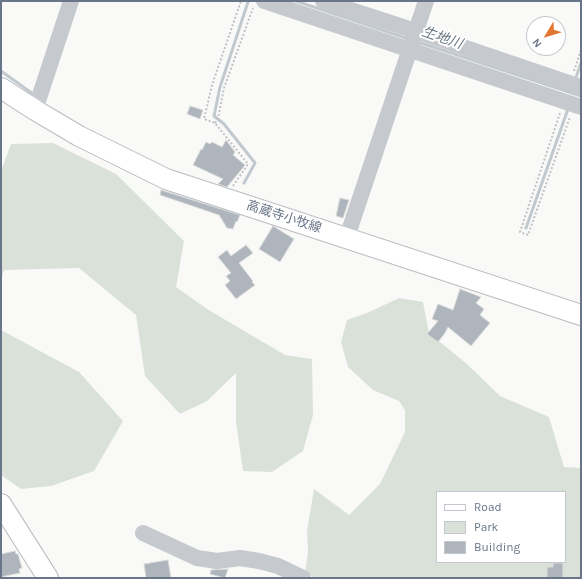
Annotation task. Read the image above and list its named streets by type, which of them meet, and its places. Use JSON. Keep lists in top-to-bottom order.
{
  "streets": {
    "main road": ["高蔵寺小牧線"]
  },
  "water": ["生地川"],
  "legend": ["Road", "Park", "Building"],
  "north": "bottom left"
}
